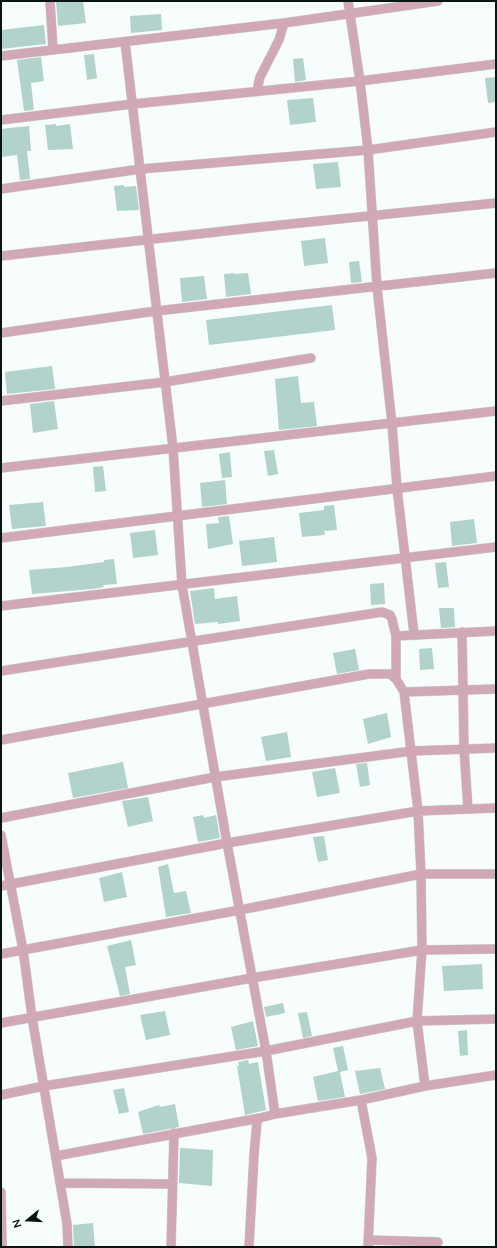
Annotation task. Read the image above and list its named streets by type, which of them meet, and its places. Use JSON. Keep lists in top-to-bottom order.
{
  "north": "left"
}
